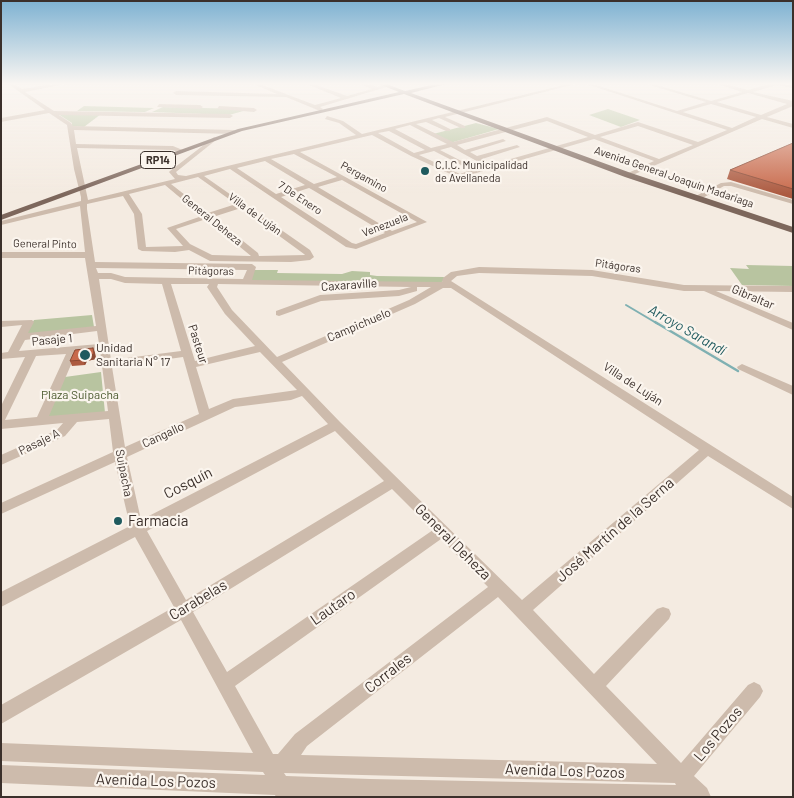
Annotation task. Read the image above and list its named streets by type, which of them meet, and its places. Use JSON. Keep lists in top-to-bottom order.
{
  "streets": {
    "main road": ["RP14", "Avenida General Joaquín Madariaga"],
    "street": [
      "Pergamino",
      "7 De Enero",
      "Villa de Luján",
      "General Deheza",
      "Venezuela",
      "General Pinto",
      "Pitágoras",
      "Caxaraville",
      "Gibraltar",
      "Campichuelo",
      "Pasaje 1",
      "Pasteur",
      "Cangallo",
      "Pasaje A",
      "Suipacha",
      "Cosquín",
      "José Martín de la Serna",
      "Carabelas",
      "Lautaro",
      "Corrales",
      "Los Pozos",
      "Avenida Los Pozos"
    ]
  },
  "crossings": [
    ["Pergamino", "Venezuela"],
    ["7 De Enero", "Venezuela"],
    ["Villa de Luján", "General Deheza"],
    ["Villa de Luján", "Pitágoras"],
    ["Villa de Luján", "José Martín de la Serna"],
    ["General Deheza", "Pitágoras"],
    ["General Deheza", "Campichuelo"],
    ["General Deheza", "Cangallo"],
    ["General Deheza", "Cosquín"],
    ["General Deheza", "José Martín de la Serna"],
    ["General Deheza", "Carabelas"],
    ["General Deheza", "Lautaro"],
    ["General Deheza", "Corrales"],
    ["General Deheza", "Los Pozos"],
    ["General Deheza", "Avenida Los Pozos"],
    ["General Pinto", "Pitágoras"],
    ["General Pinto", "Suipacha"],
    ["Pitágoras", "Caxaraville"],
    ["Pitágoras", "Gibraltar"],
    ["Pitágoras", "Campichuelo"],
    ["Pitágoras", "Pasteur"],
    ["Pitágoras", "Suipacha"],
    ["Pasaje 1", "Suipacha"],
    ["Pasteur", "Cangallo"],
    ["Cangallo", "Suipacha"],
    ["Suipacha", "Cosquín"],
    ["Suipacha", "Carabelas"],
    ["Suipacha", "Lautaro"],
    ["Suipacha", "Corrales"],
    ["Suipacha", "Avenida Los Pozos"],
    ["Corrales", "Avenida Los Pozos"],
    ["Los Pozos", "Avenida Los Pozos"]
  ],
  "water": ["Arroyo Sarandí"],
  "parks": ["Plaza Suipacha"],
  "places": ["C.I.C. Municipalidad de Avellaneda", "Unidad Sanitaria N° 17", "Farmacia"]
}
